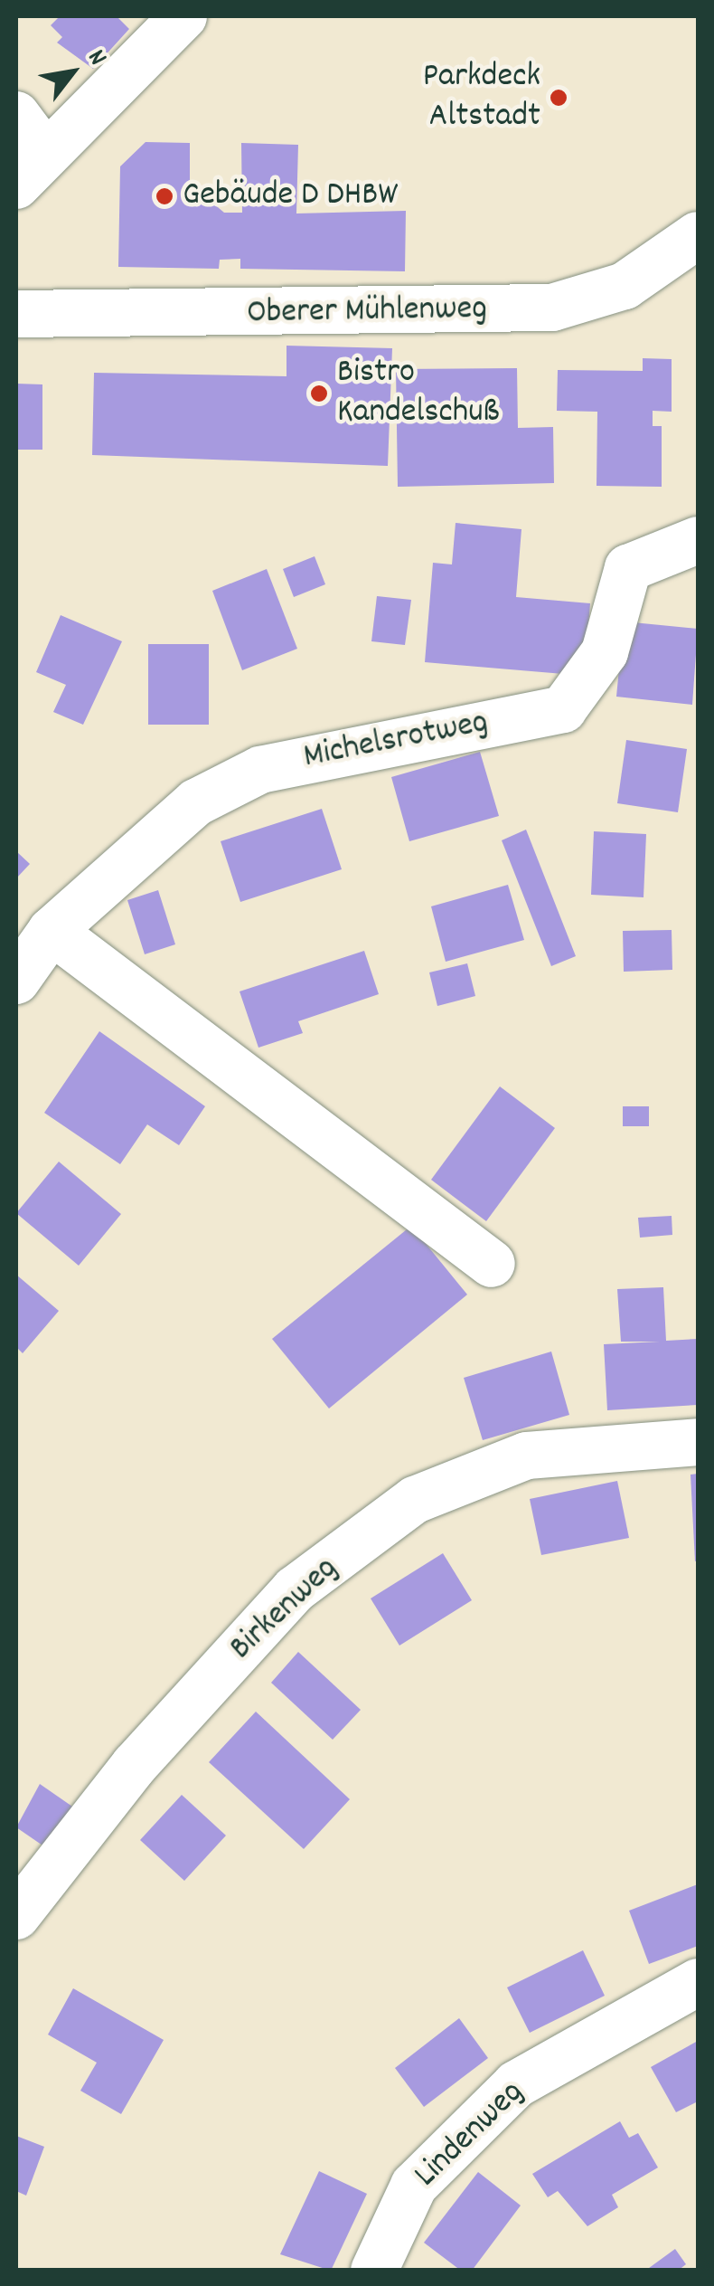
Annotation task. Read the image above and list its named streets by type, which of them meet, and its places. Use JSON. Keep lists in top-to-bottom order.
{
  "streets": {
    "street": [
      "Oberer Mühlenweg",
      "Michelsrotweg",
      "Birkenweg",
      "Lindenweg"
    ]
  },
  "places": ["Parkdeck Altstadt", "Gebäude D DHBW", "Bistro Kandelschuß"],
  "north": "top right"
}
